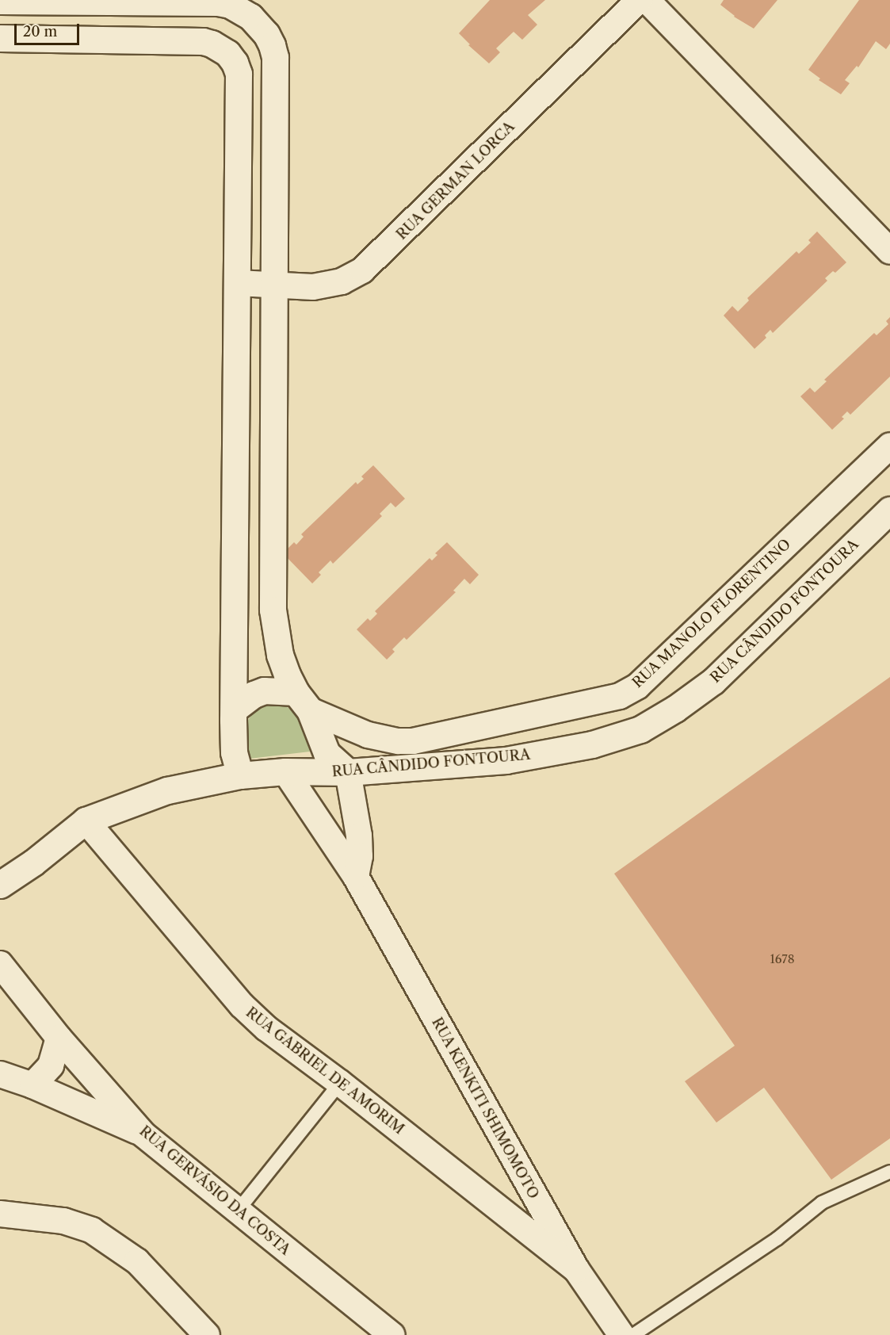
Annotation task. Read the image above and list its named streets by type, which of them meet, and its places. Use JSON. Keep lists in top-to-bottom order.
{
  "streets": {
    "street": [
      "RUA GERMAN LORCA",
      "RUA CÂNDIDO FONTOURA",
      "RUA MANOLO FLORENTINO",
      "RUA GABRIEL DE AMORIM",
      "RUA KENKITI SHIMOMOTO",
      "RUA GERVÁSIO DA COSTA"
    ]
  },
  "crossings": [
    ["RUA CÂNDIDO FONTOURA", "RUA GABRIEL DE AMORIM"],
    ["RUA CÂNDIDO FONTOURA", "RUA KENKITI SHIMOMOTO"],
    ["RUA GABRIEL DE AMORIM", "RUA KENKITI SHIMOMOTO"]
  ],
  "house_numbers": ["1678"],
  "scale_bar": "20 m"
}
